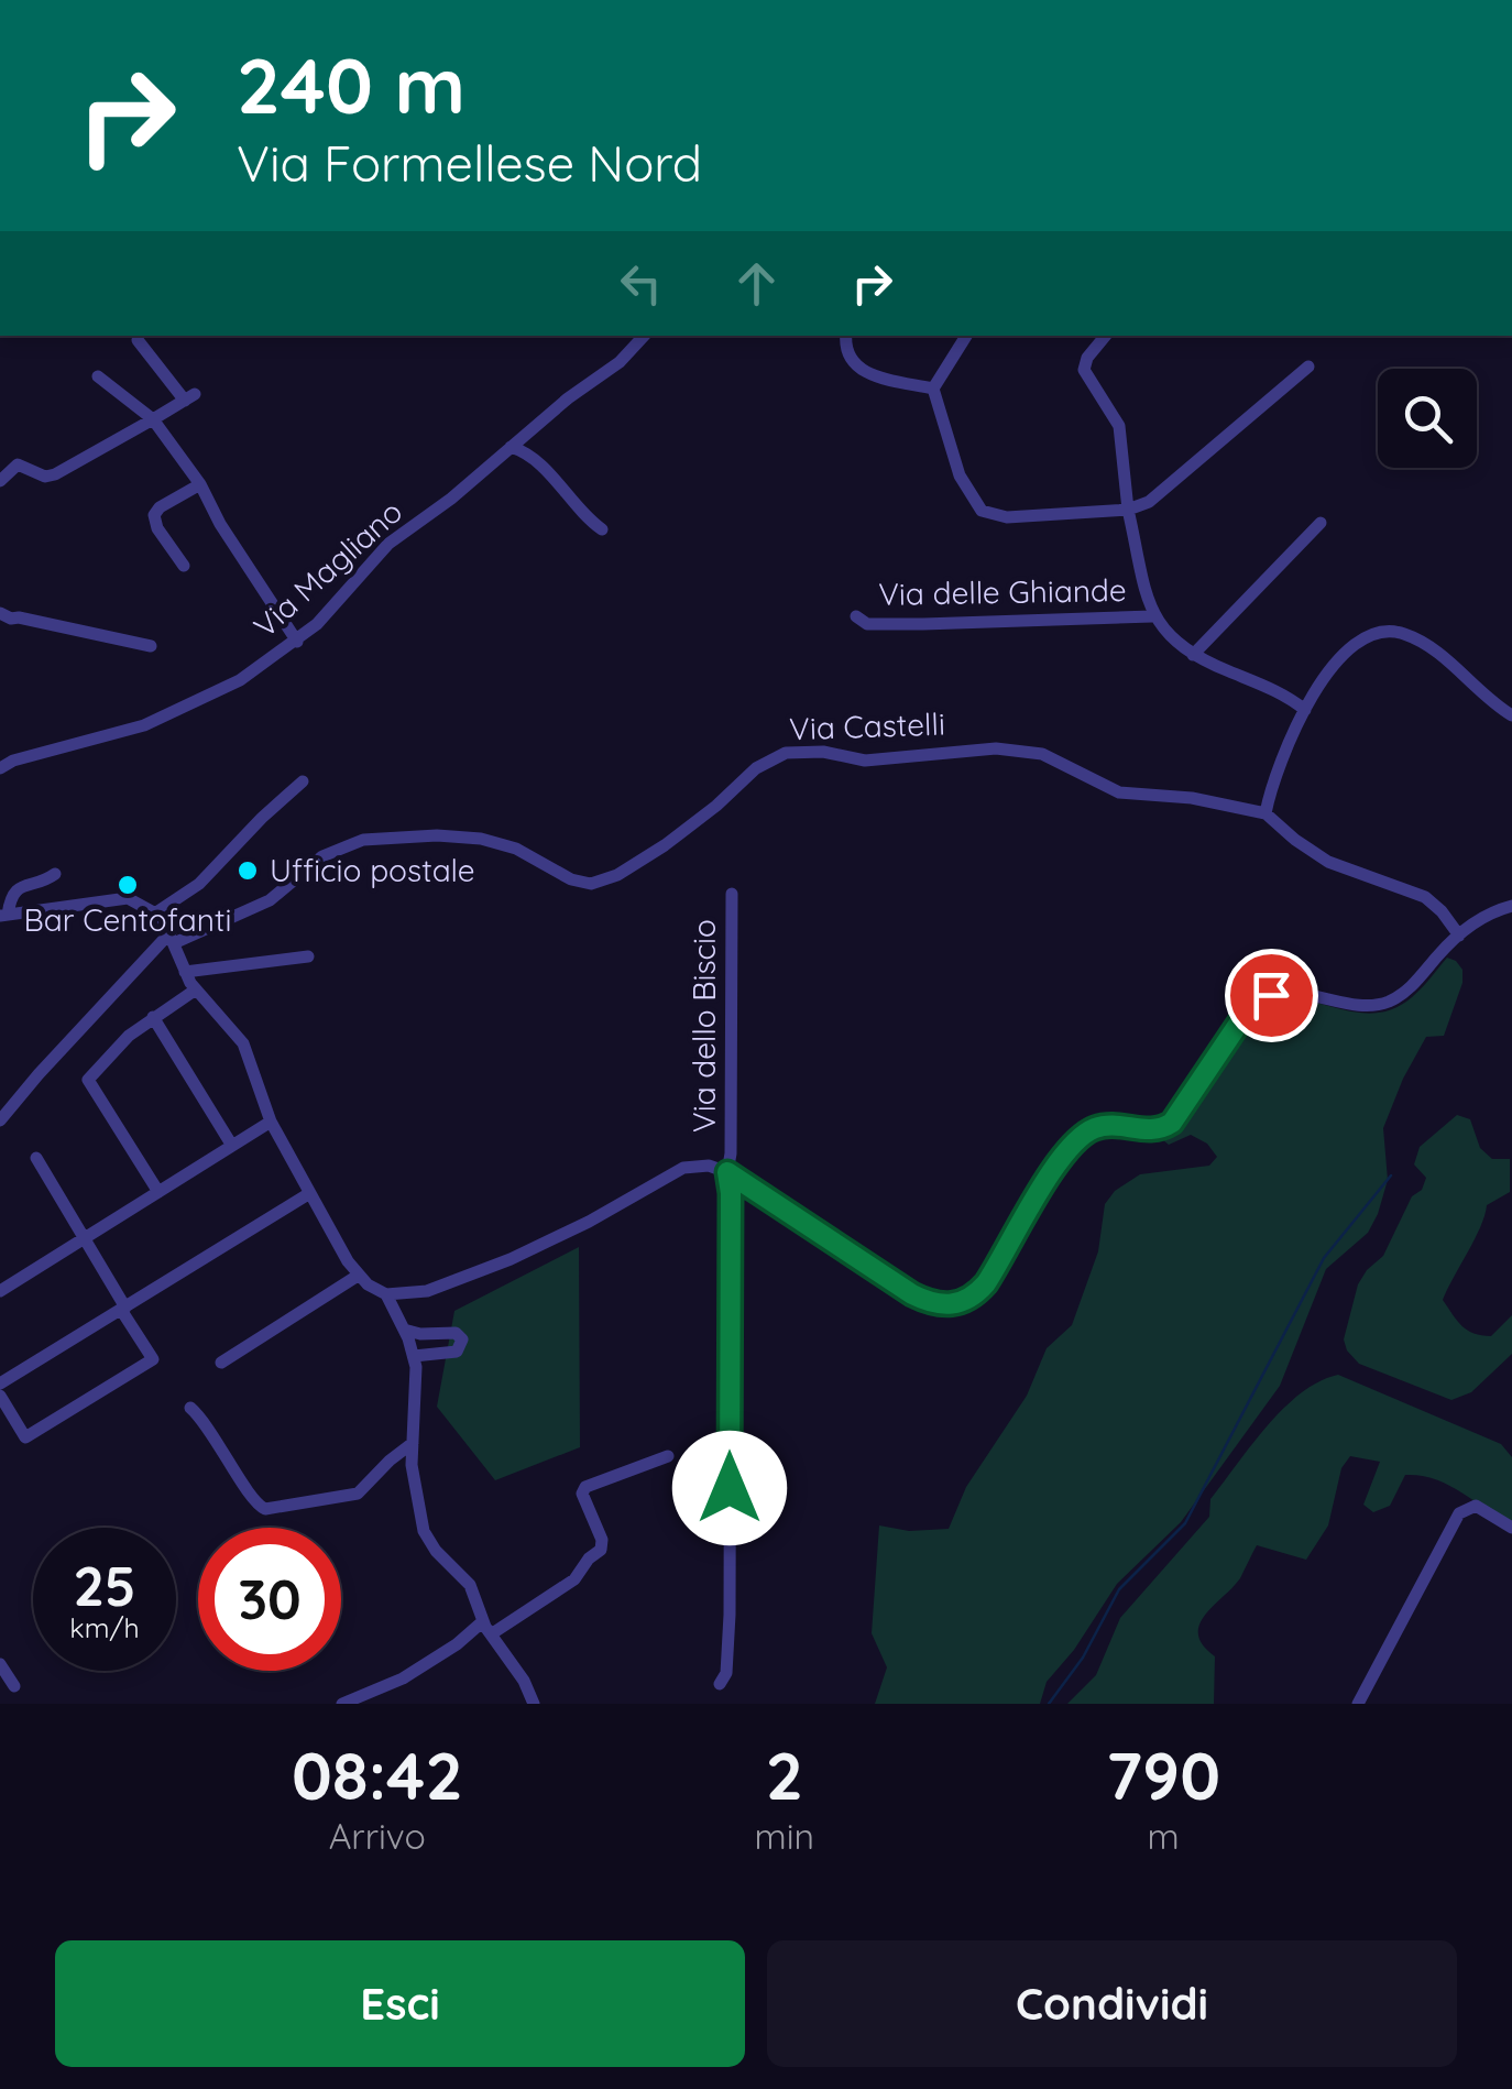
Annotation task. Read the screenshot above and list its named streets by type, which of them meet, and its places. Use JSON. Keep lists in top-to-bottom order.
{
  "streets": {
    "street": [
      "Via Magliano",
      "Via delle Ghiande",
      "Via Castelli",
      "Via dello Biscio"
    ]
  },
  "places": ["Ufficio postale", "Bar Centofanti"],
  "page": {
    "turn": ["240 m", "Via Formellese Nord"],
    "speed": "25 km/h",
    "limit": "30",
    "eta": [
      "08:42",
      "Arrivo",
      "2",
      "min",
      "790",
      "m"
    ],
    "buttons": ["Esci", "Condividi"]
  }
}
